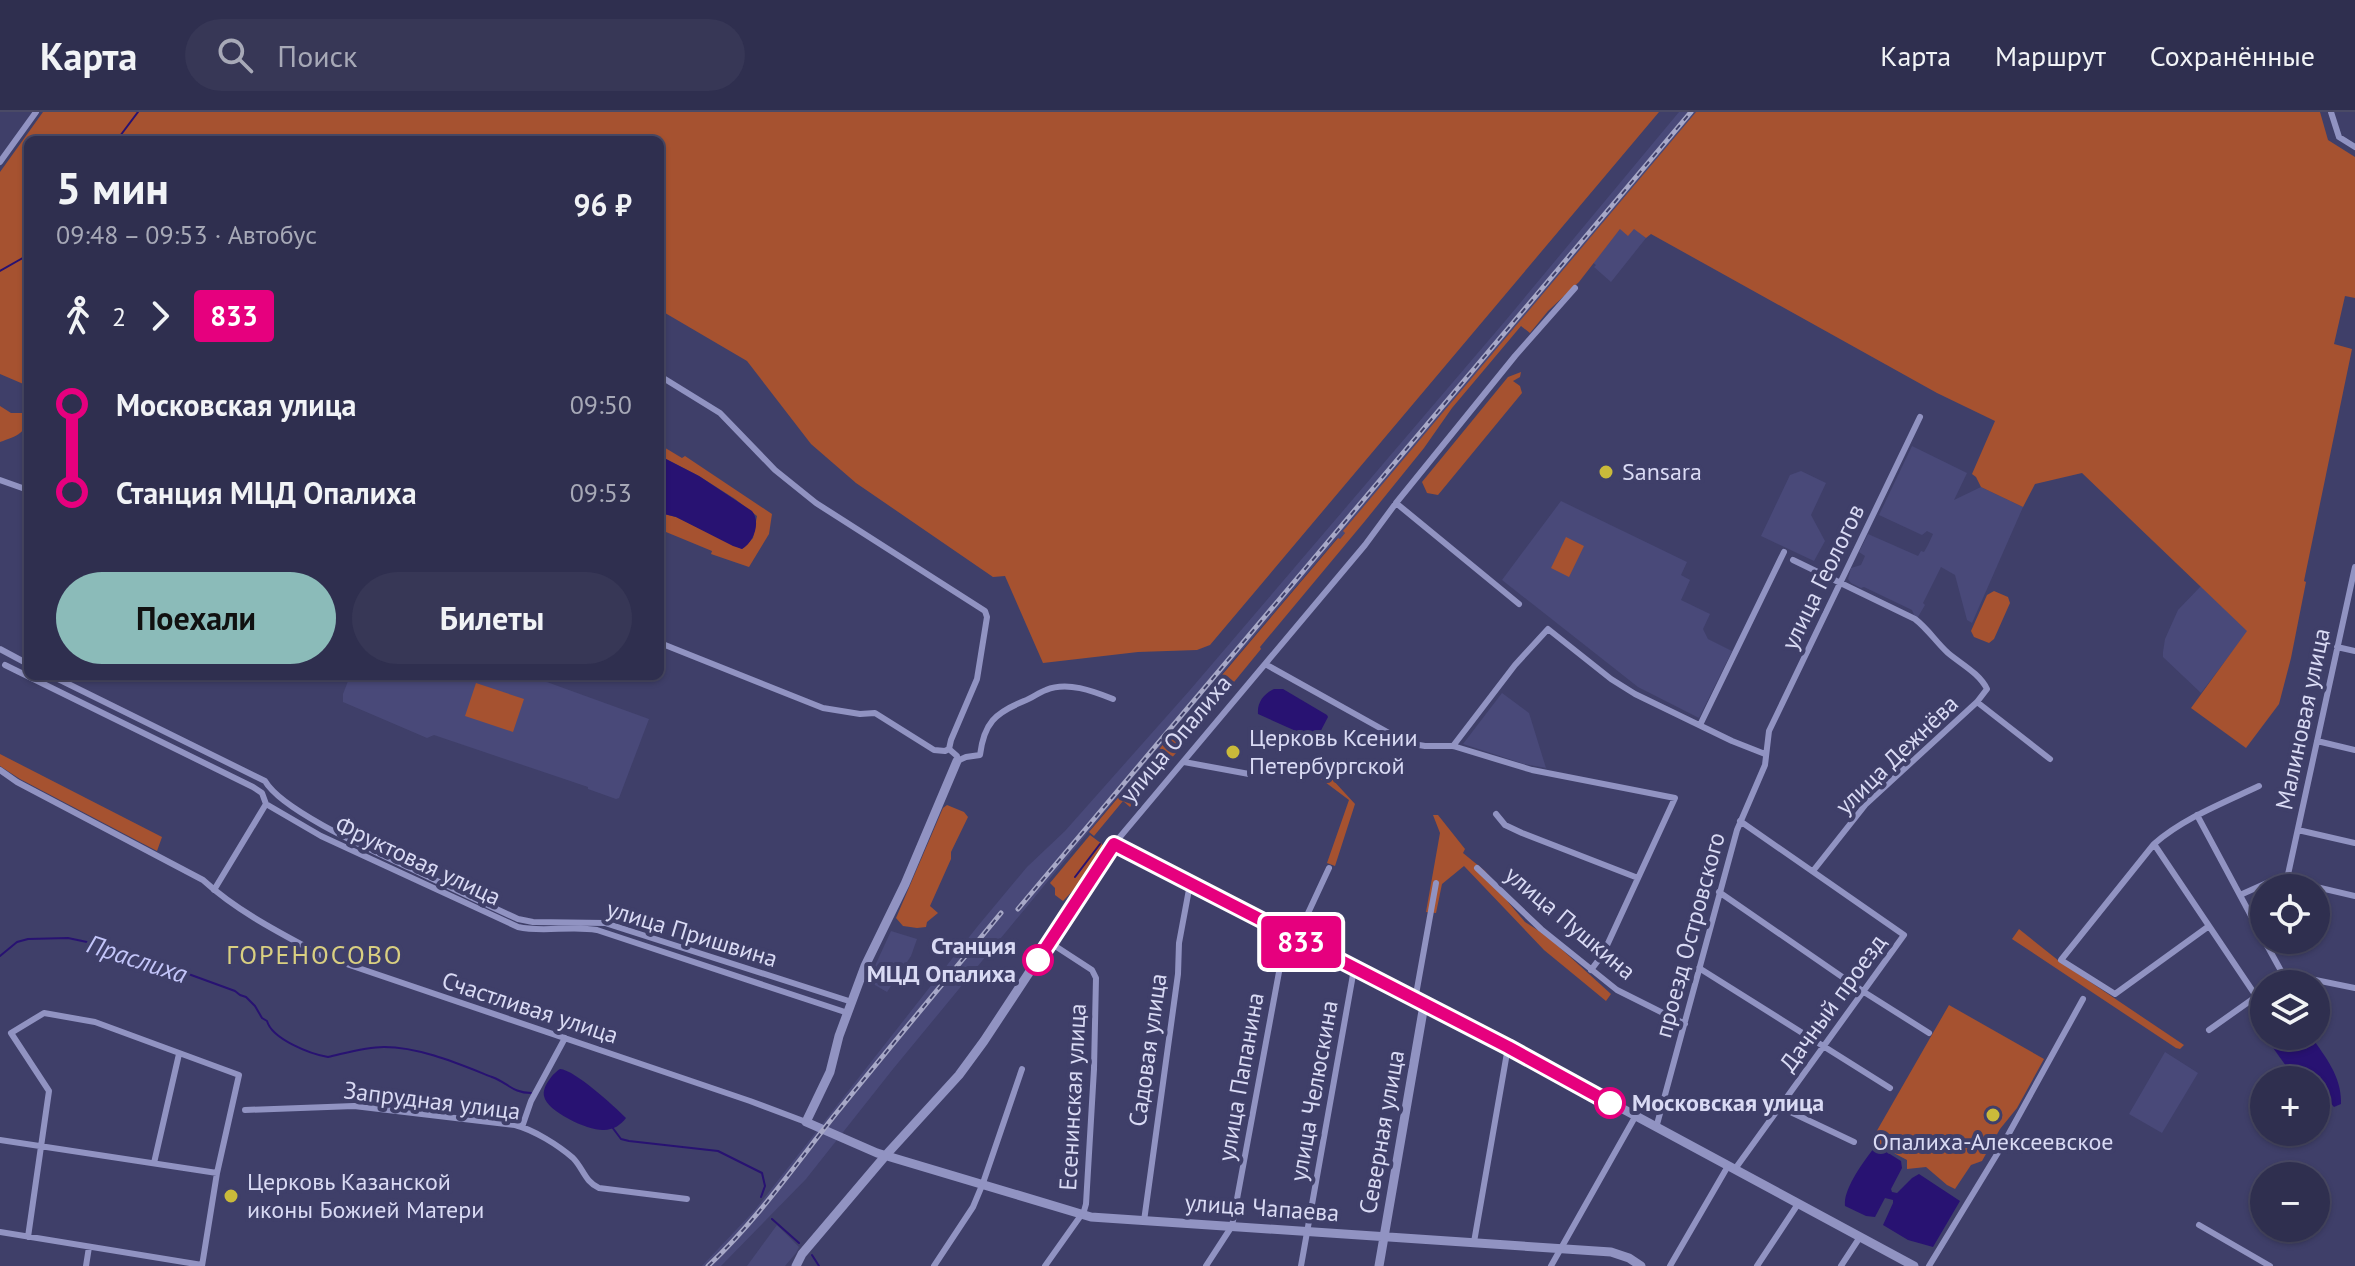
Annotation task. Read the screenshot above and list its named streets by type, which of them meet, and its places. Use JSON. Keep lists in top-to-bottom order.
{
  "streets": {
    "street": [
      "улица Геологов",
      "Малиновая улица",
      "улица Опалиха",
      "улица Дежнёва",
      "Фруктовая улица",
      "улица Пушкина",
      "улица Пришвина",
      "проезд Островского",
      "Дачный проезд",
      "Счастливая улица",
      "Садовая улица",
      "улица Папанина",
      "улица Челюскина",
      "Есенинская улица",
      "Запрудная улица",
      "Северная улица",
      "улица Чапаева"
    ]
  },
  "crossings": [
    ["улица Геологов", "проезд Островского"],
    ["улица Опалиха", "Есенинская улица"],
    ["улица Опалиха", "улица Чапаева"],
    ["улица Дежнёва", "Дачный проезд"],
    ["улица Пушкина", "проезд Островского"],
    ["Счастливая улица", "улица Чапаева"],
    ["Садовая улица", "улица Чапаева"],
    ["улица Папанина", "улица Чапаева"],
    ["улица Челюскина", "улица Чапаева"],
    ["Есенинская улица", "улица Чапаева"],
    ["Северная улица", "улица Чапаева"]
  ],
  "districts": ["ГОРЕНОСОВО"],
  "water": ["Праслиха"],
  "places": [
    "Sansara",
    "Церковь Ксении Петербургской",
    "Станция МЦД Опалиха",
    "Московская улица",
    "Опалиха-Алексеевское",
    "Церковь Казанской иконы Божией Матери"
  ],
  "lines": ["bus line 833"],
  "page": {
    "header": "Карта",
    "search": "Поиск",
    "nav": ["Карта", "Маршрут", "Сохранённые"],
    "on_map": "833",
    "heading": ["5 мин", "09:48 – 09:53 · Автобус", "96 ₽"],
    "legs": ["2", "833"],
    "list": [
      {
        "name": "Московская улица",
        "value": "09:50"
      },
      {
        "name": "Станция МЦД Опалиха",
        "value": "09:53"
      }
    ],
    "buttons": ["Поехали", "Билеты"],
    "map_buttons": ["+", "−"]
  }
}
